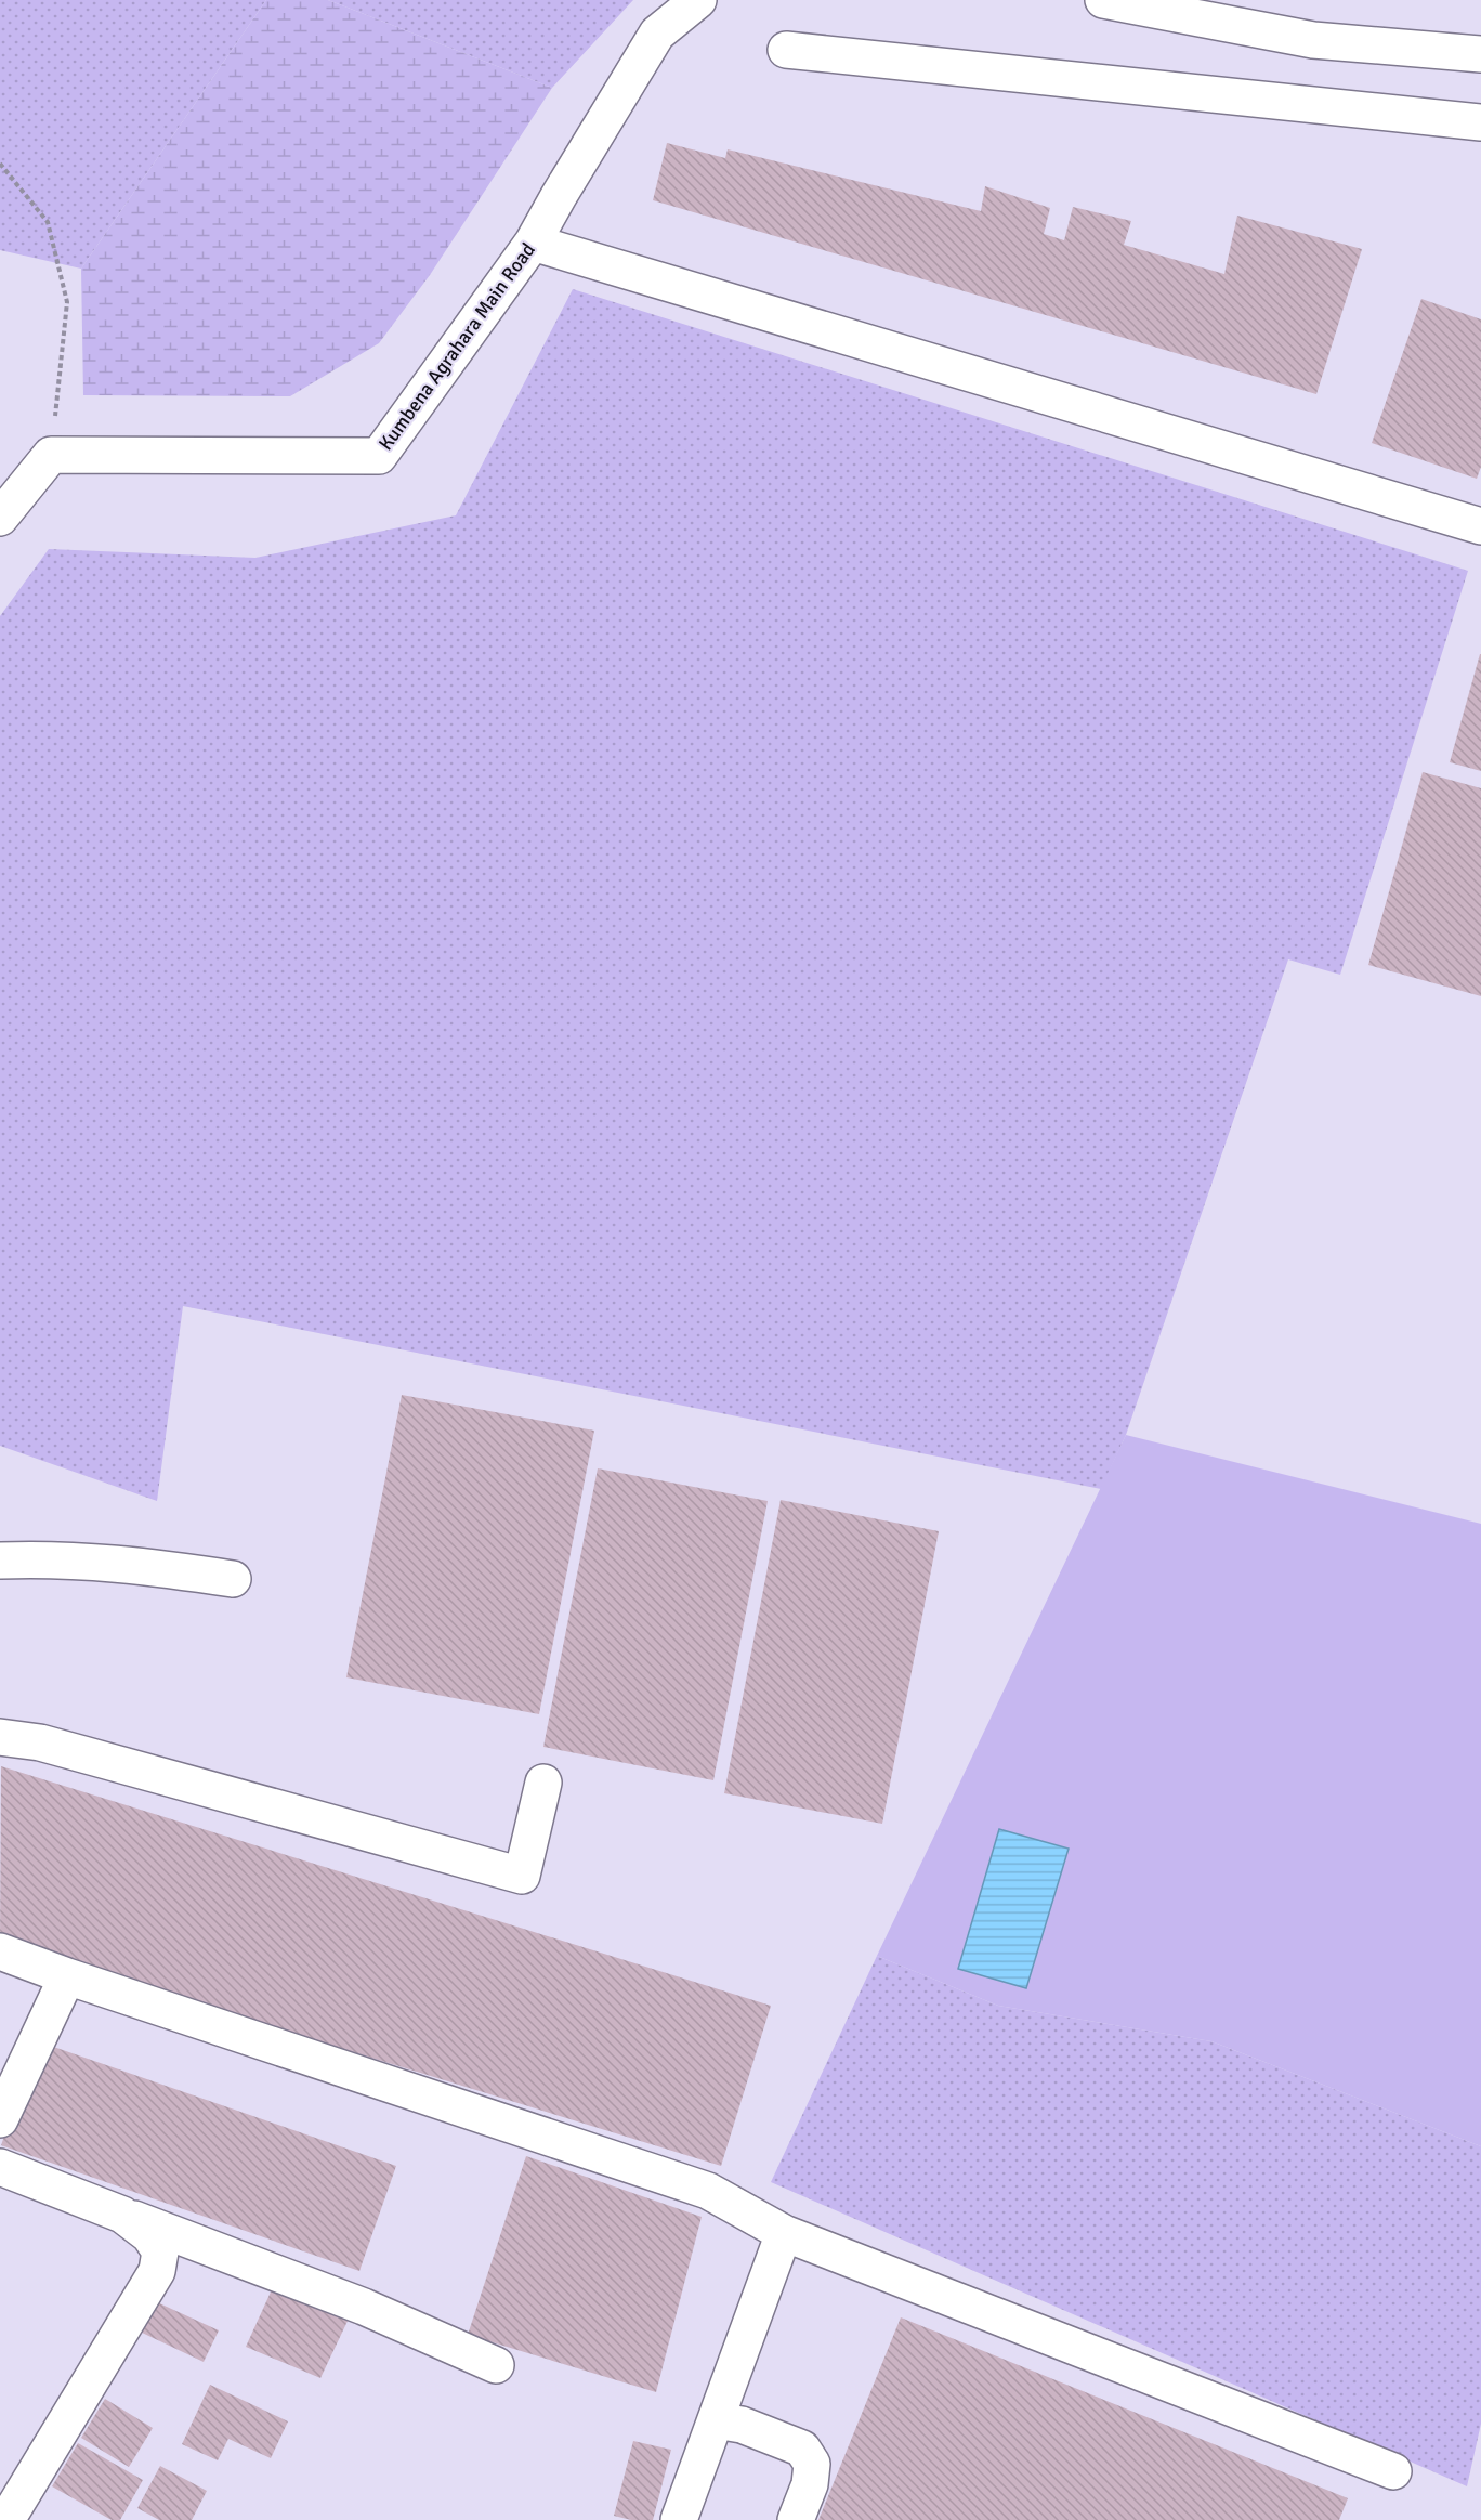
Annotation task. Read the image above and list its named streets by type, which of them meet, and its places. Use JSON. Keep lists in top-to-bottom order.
{
  "streets": {
    "street": ["Kumbena Agrahara Main Road"]
  }
}
